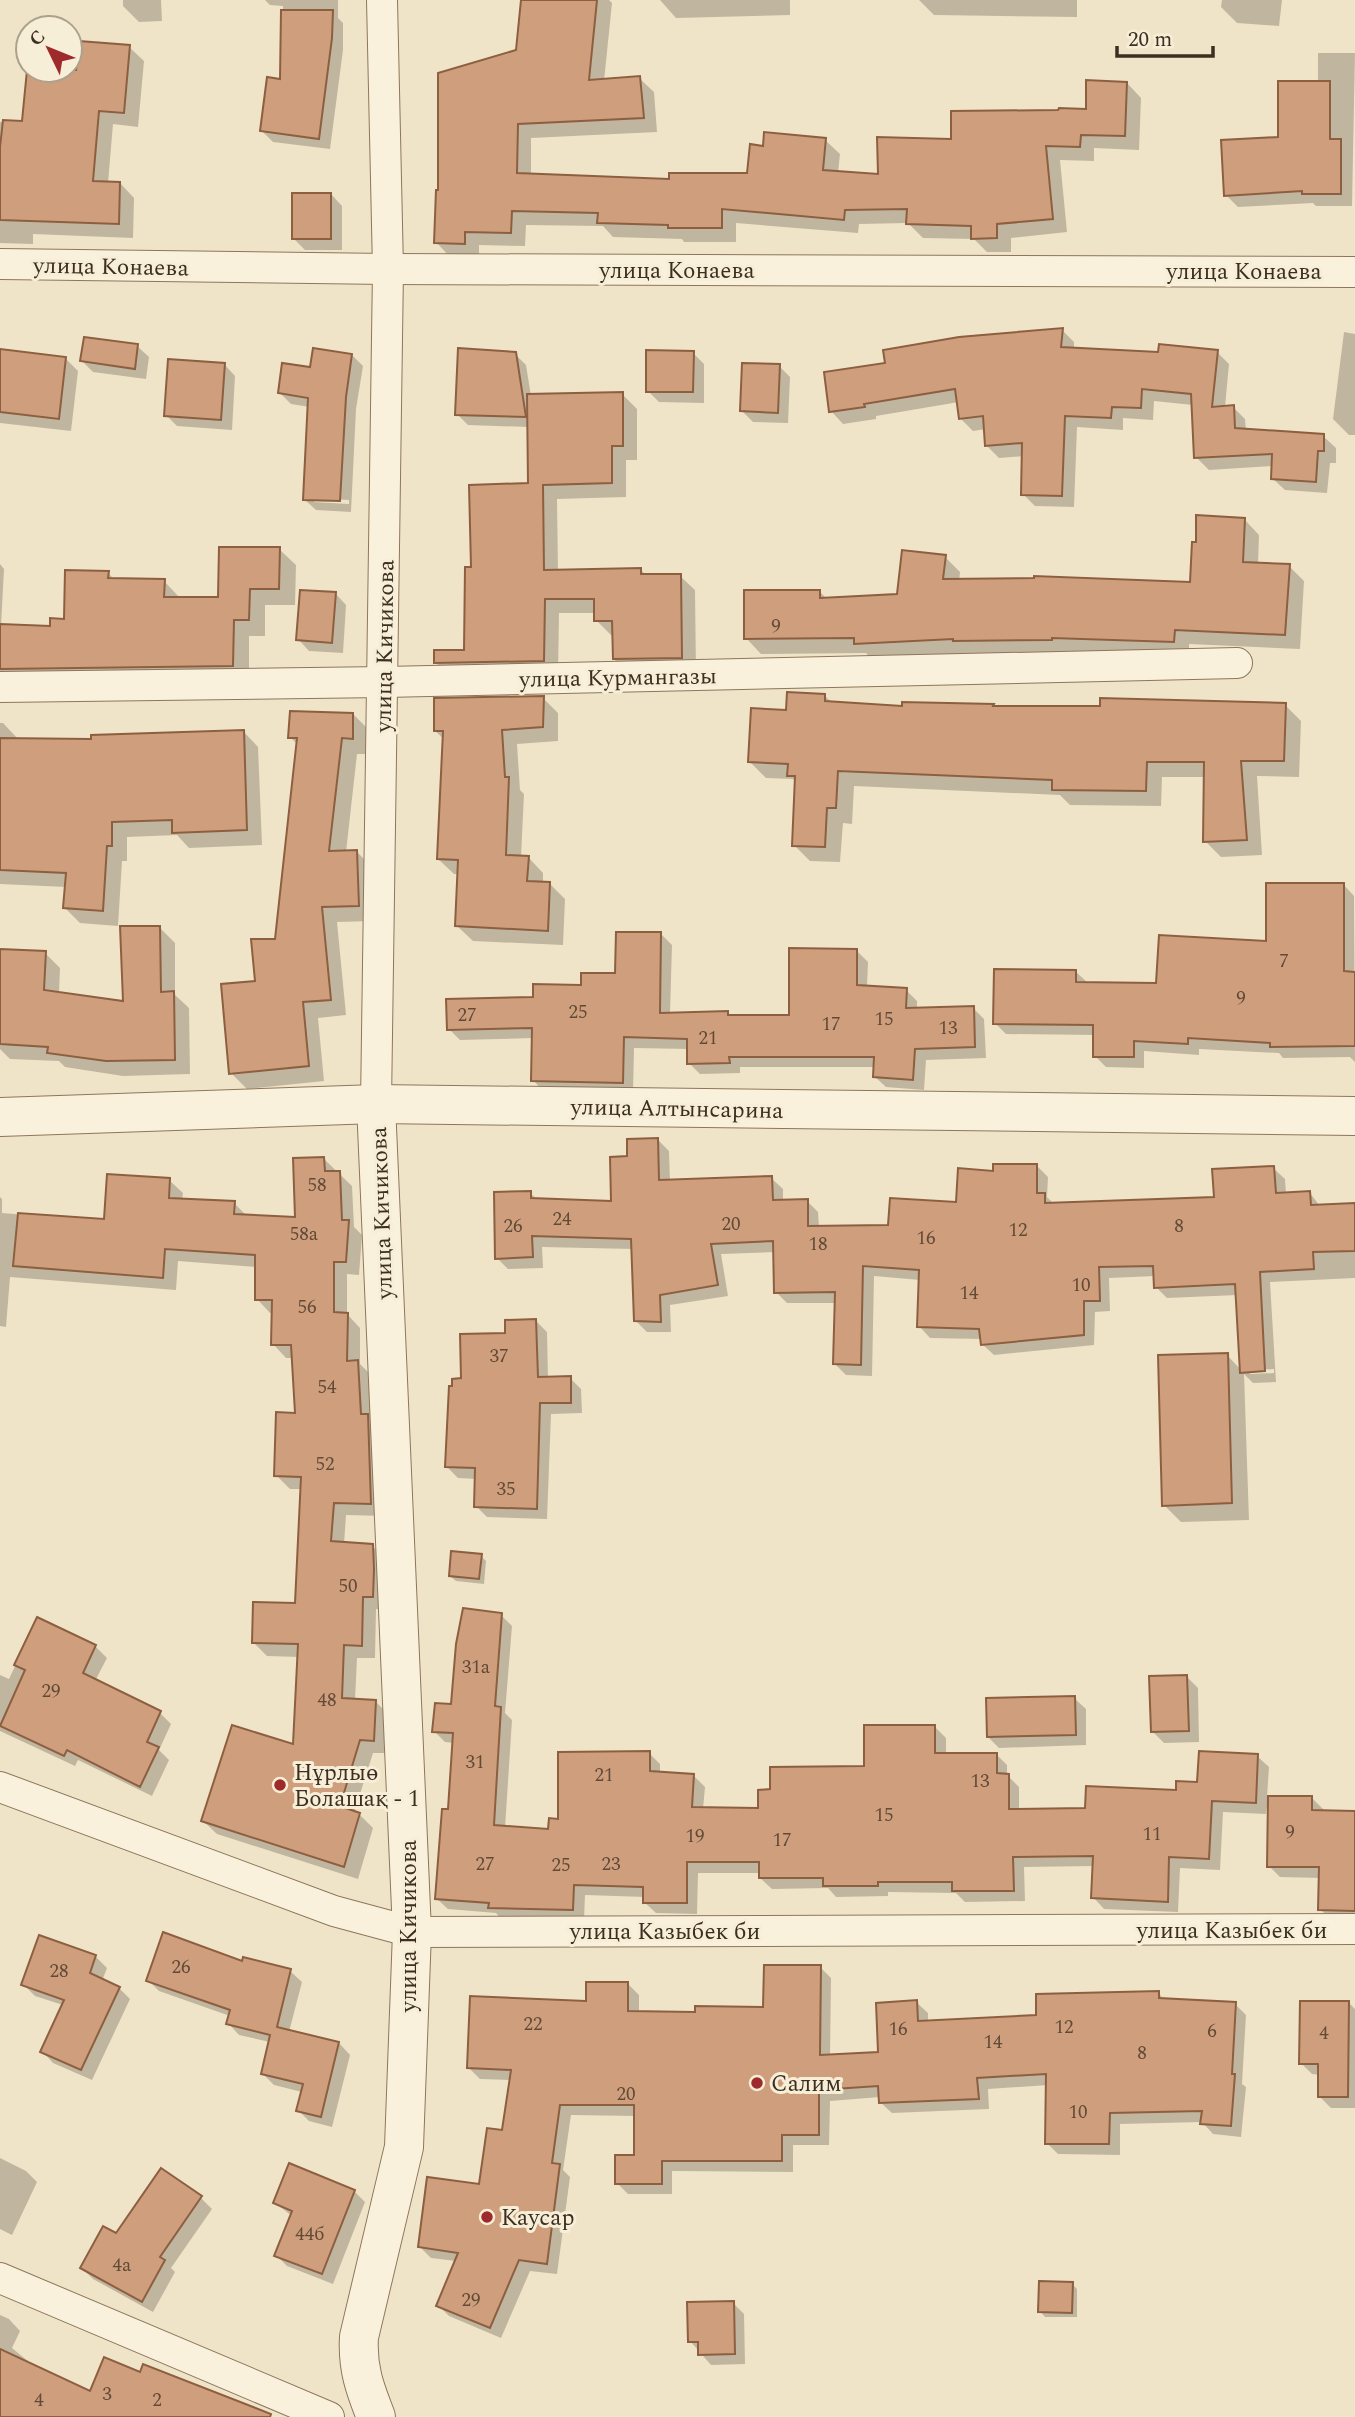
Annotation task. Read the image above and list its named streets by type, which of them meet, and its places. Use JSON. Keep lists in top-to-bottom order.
{
  "streets": {
    "street": [
      "улица Конаева",
      "улица Кичикова",
      "улица Курмангазы",
      "улица Алтынсарина",
      "улица Казыбек би"
    ]
  },
  "crossings": [
    ["улица Конаева", "улица Кичикова"],
    ["улица Кичикова", "улица Курмангазы"],
    ["улица Кичикова", "улица Алтынсарина"],
    ["улица Кичикова", "улица Казыбек би"]
  ],
  "places": ["Нұрлыө Болашақ - 1", "Салим", "Каусар"],
  "house_numbers": [
    "9",
    "7",
    "9",
    "25",
    "27",
    "15",
    "17",
    "13",
    "21",
    "58",
    "24",
    "20",
    "26",
    "8",
    "12",
    "58а",
    "16",
    "18",
    "10",
    "14",
    "56",
    "37",
    "54",
    "52",
    "35",
    "50",
    "31а",
    "29",
    "48",
    "31",
    "21",
    "13",
    "15",
    "9",
    "11",
    "19",
    "17",
    "27",
    "23",
    "25",
    "26",
    "28",
    "22",
    "12",
    "16",
    "6",
    "4",
    "14",
    "8",
    "20",
    "10",
    "44б",
    "4а",
    "29",
    "3",
    "4",
    "2"
  ],
  "scale_bar": "20 m",
  "north": "top left"
}
